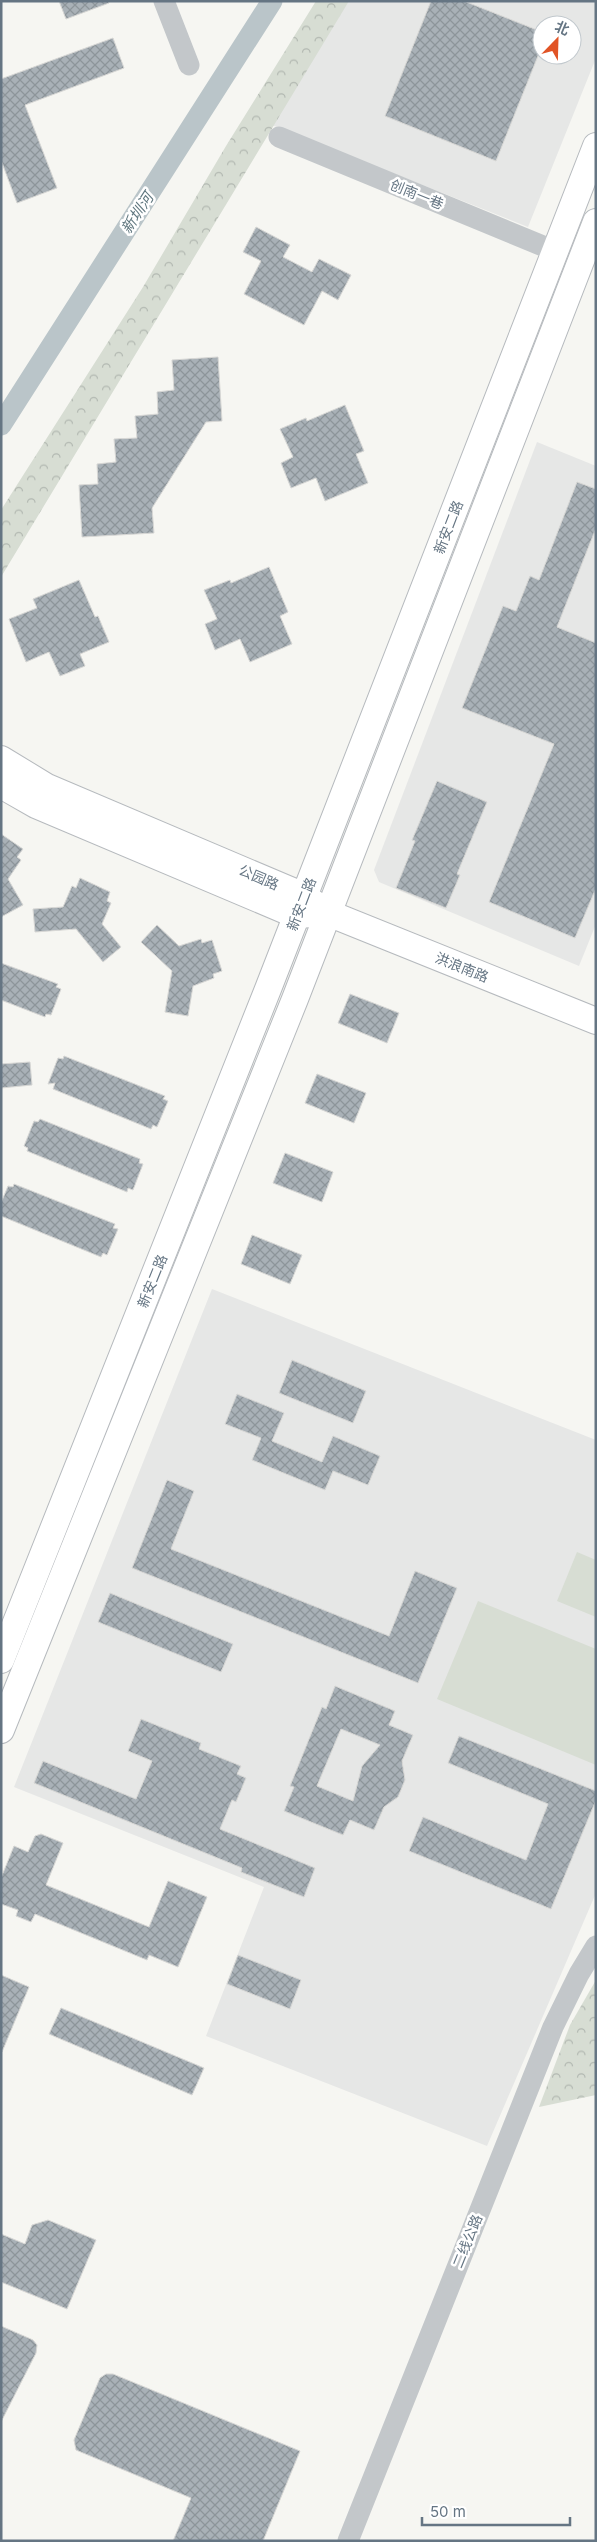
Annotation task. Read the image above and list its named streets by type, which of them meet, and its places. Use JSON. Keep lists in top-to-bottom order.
{
  "streets": {
    "main road": ["新安二路", "公园路", "洪浪南路"],
    "street": ["创南一巷", "二线公路"]
  },
  "crossings": [
    ["创南一巷", "新安二路"],
    ["新安二路", "公园路"],
    ["新安二路", "洪浪南路"],
    ["公园路", "洪浪南路"]
  ],
  "water": ["新圳河"],
  "scale_bar": "50 m",
  "north": "top right"
}
